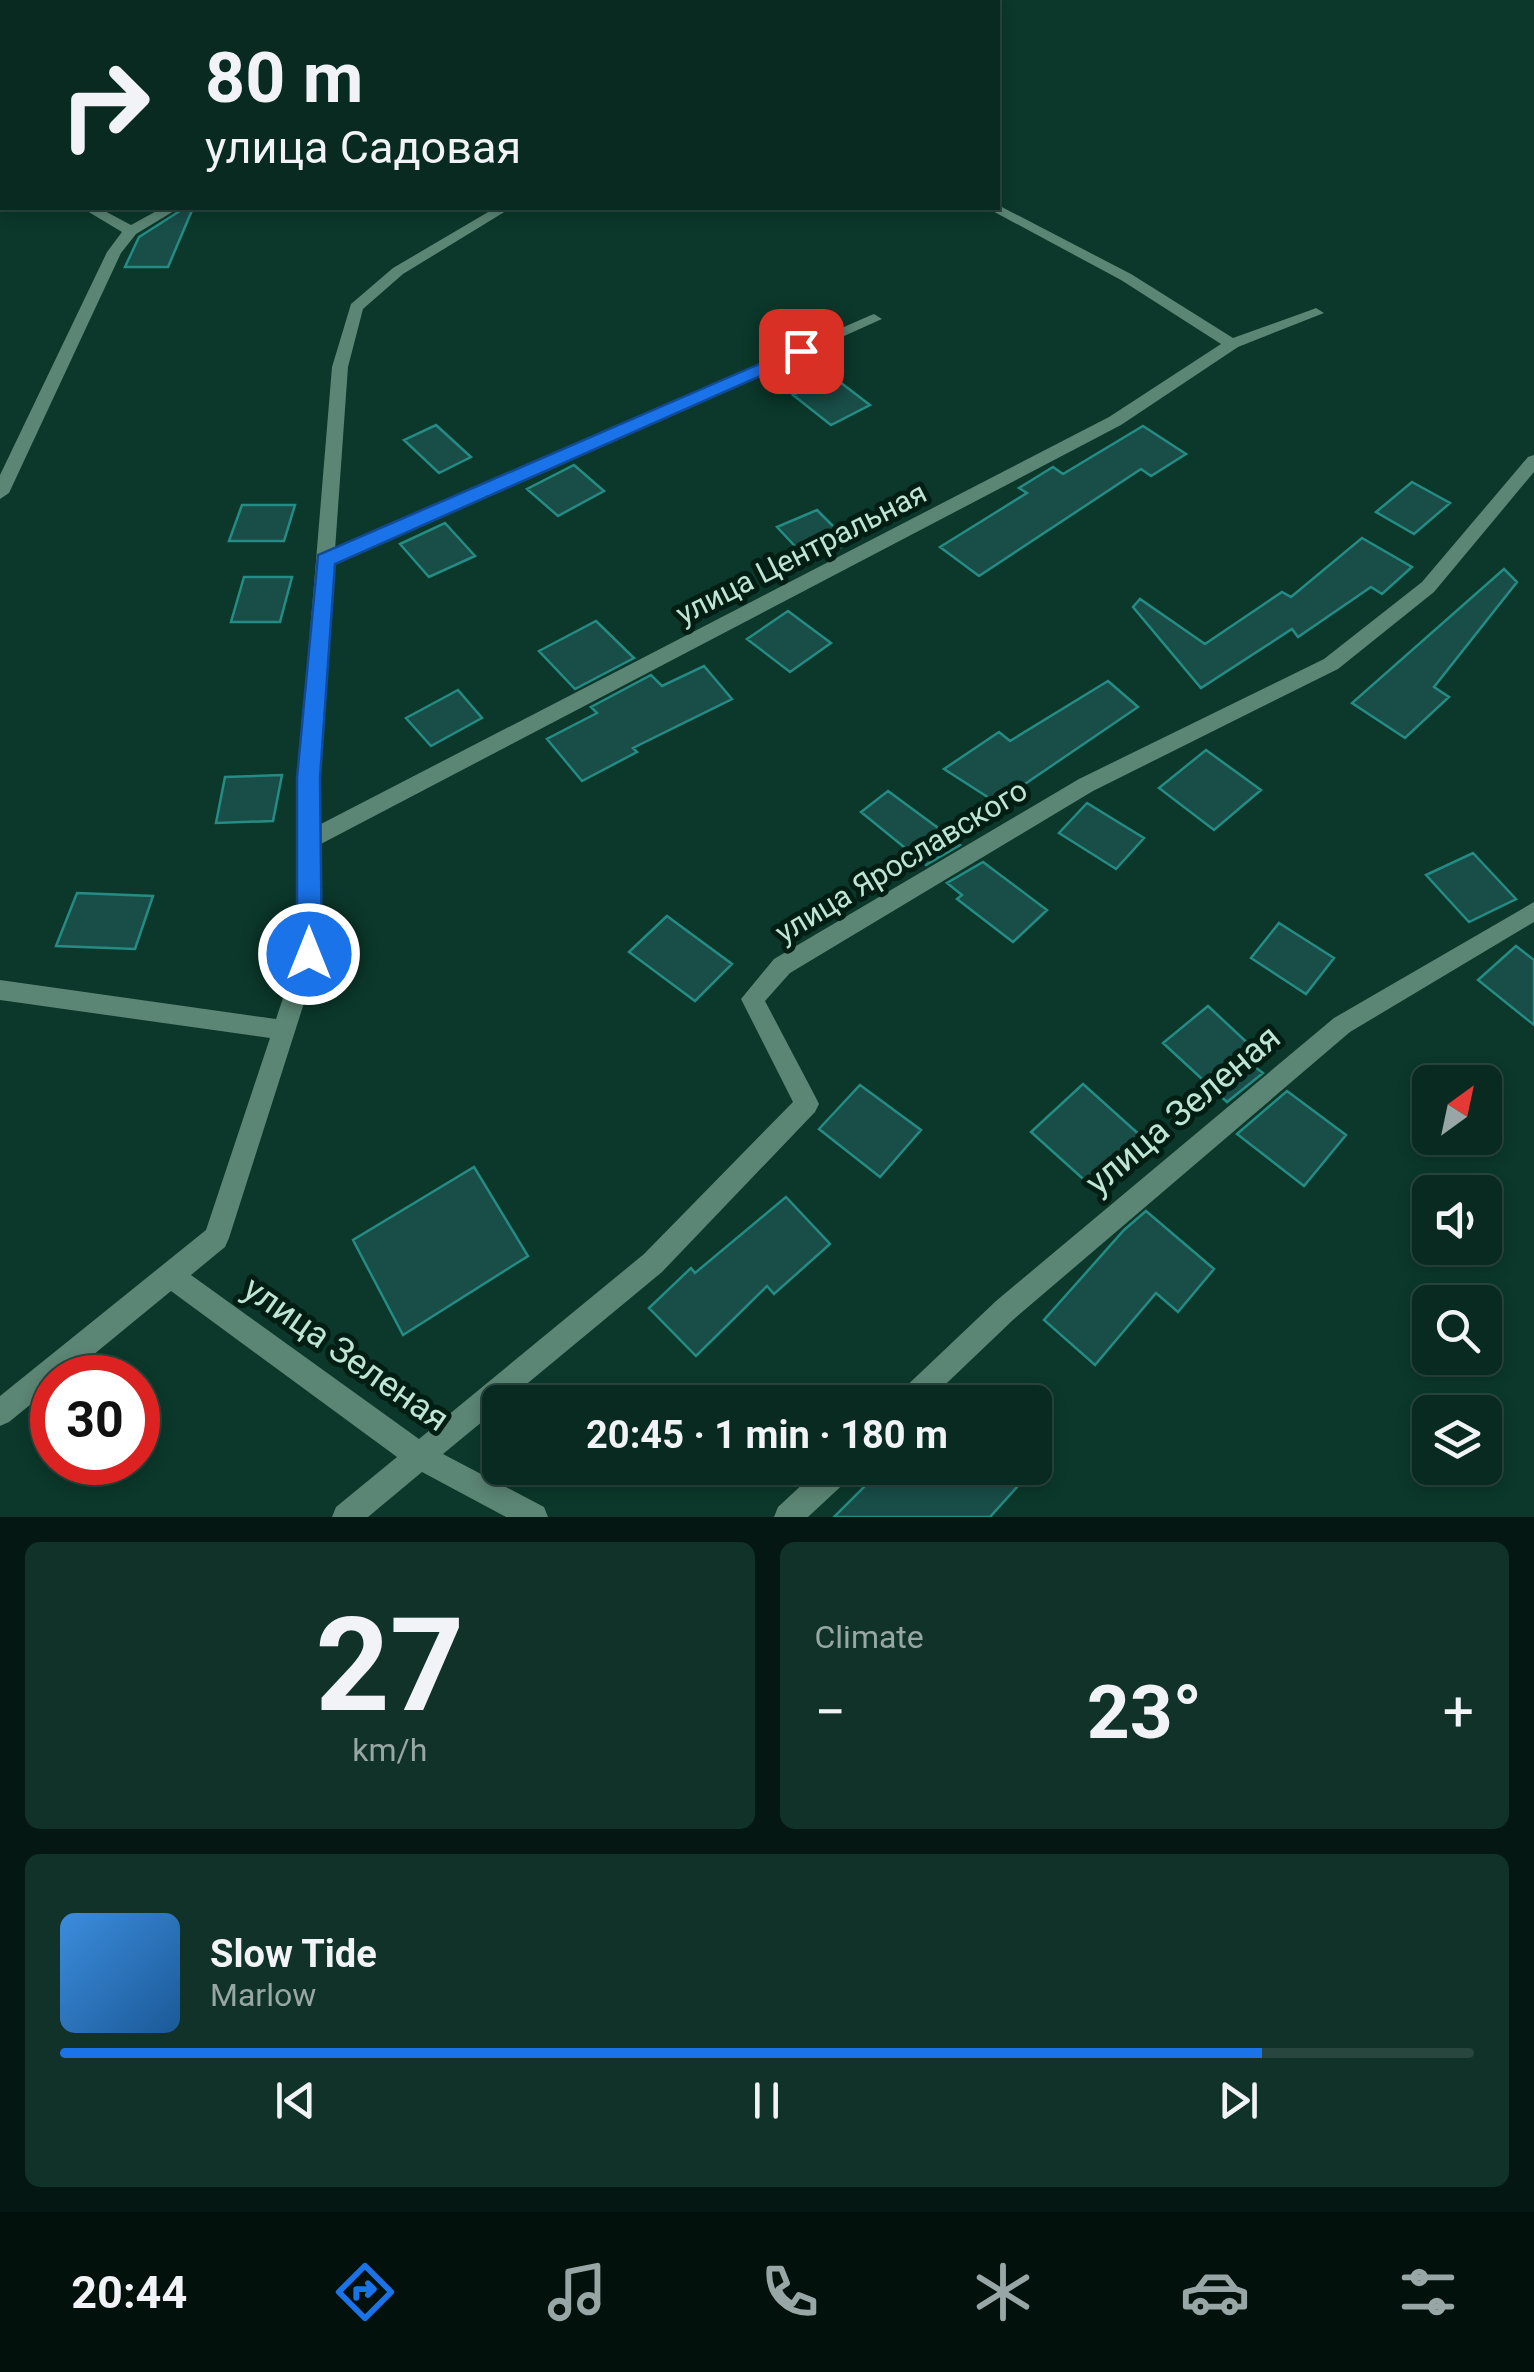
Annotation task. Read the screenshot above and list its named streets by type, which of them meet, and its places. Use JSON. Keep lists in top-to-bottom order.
{
  "streets": {
    "street": ["улица Центральная", "улица Ярославского", "улица Зеленая"]
  },
  "crossings": [
    ["улица Ярославского", "улица Зеленая"]
  ],
  "north": "top right",
  "page": {
    "turn": ["80 m", "улица Садовая"],
    "limit": "30",
    "trip": "20:45 · 1 min · 180 m",
    "tile": [
      ["27", "km/h"],
      "Climate"
    ],
    "heat": ["−", "23°", "+"],
    "song": ["Slow Tide", "Marlow"],
    "tabs": "20:44"
  }
}
